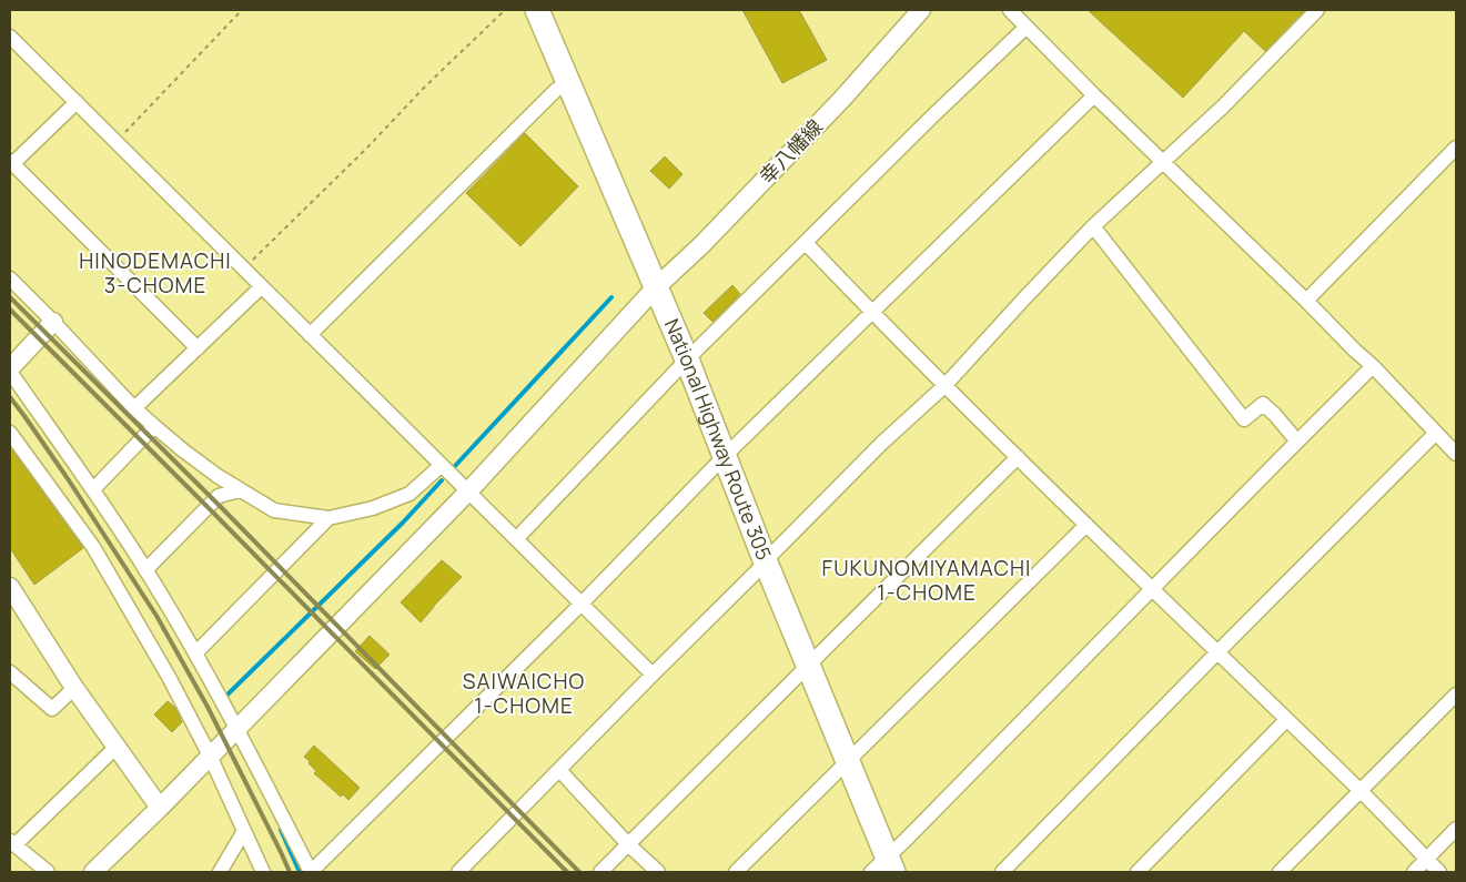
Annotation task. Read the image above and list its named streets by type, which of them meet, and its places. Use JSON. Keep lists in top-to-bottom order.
{
  "streets": {
    "highway": ["National Highway Route 305"],
    "street": ["幸八幡線"]
  },
  "crossings": [
    ["幸八幡線", "National Highway Route 305"]
  ],
  "districts": ["HINODEMACHI 3-CHOME", "FUKUNOMIYAMACHI 1-CHOME", "SAIWAICHO 1-CHOME"]
}
